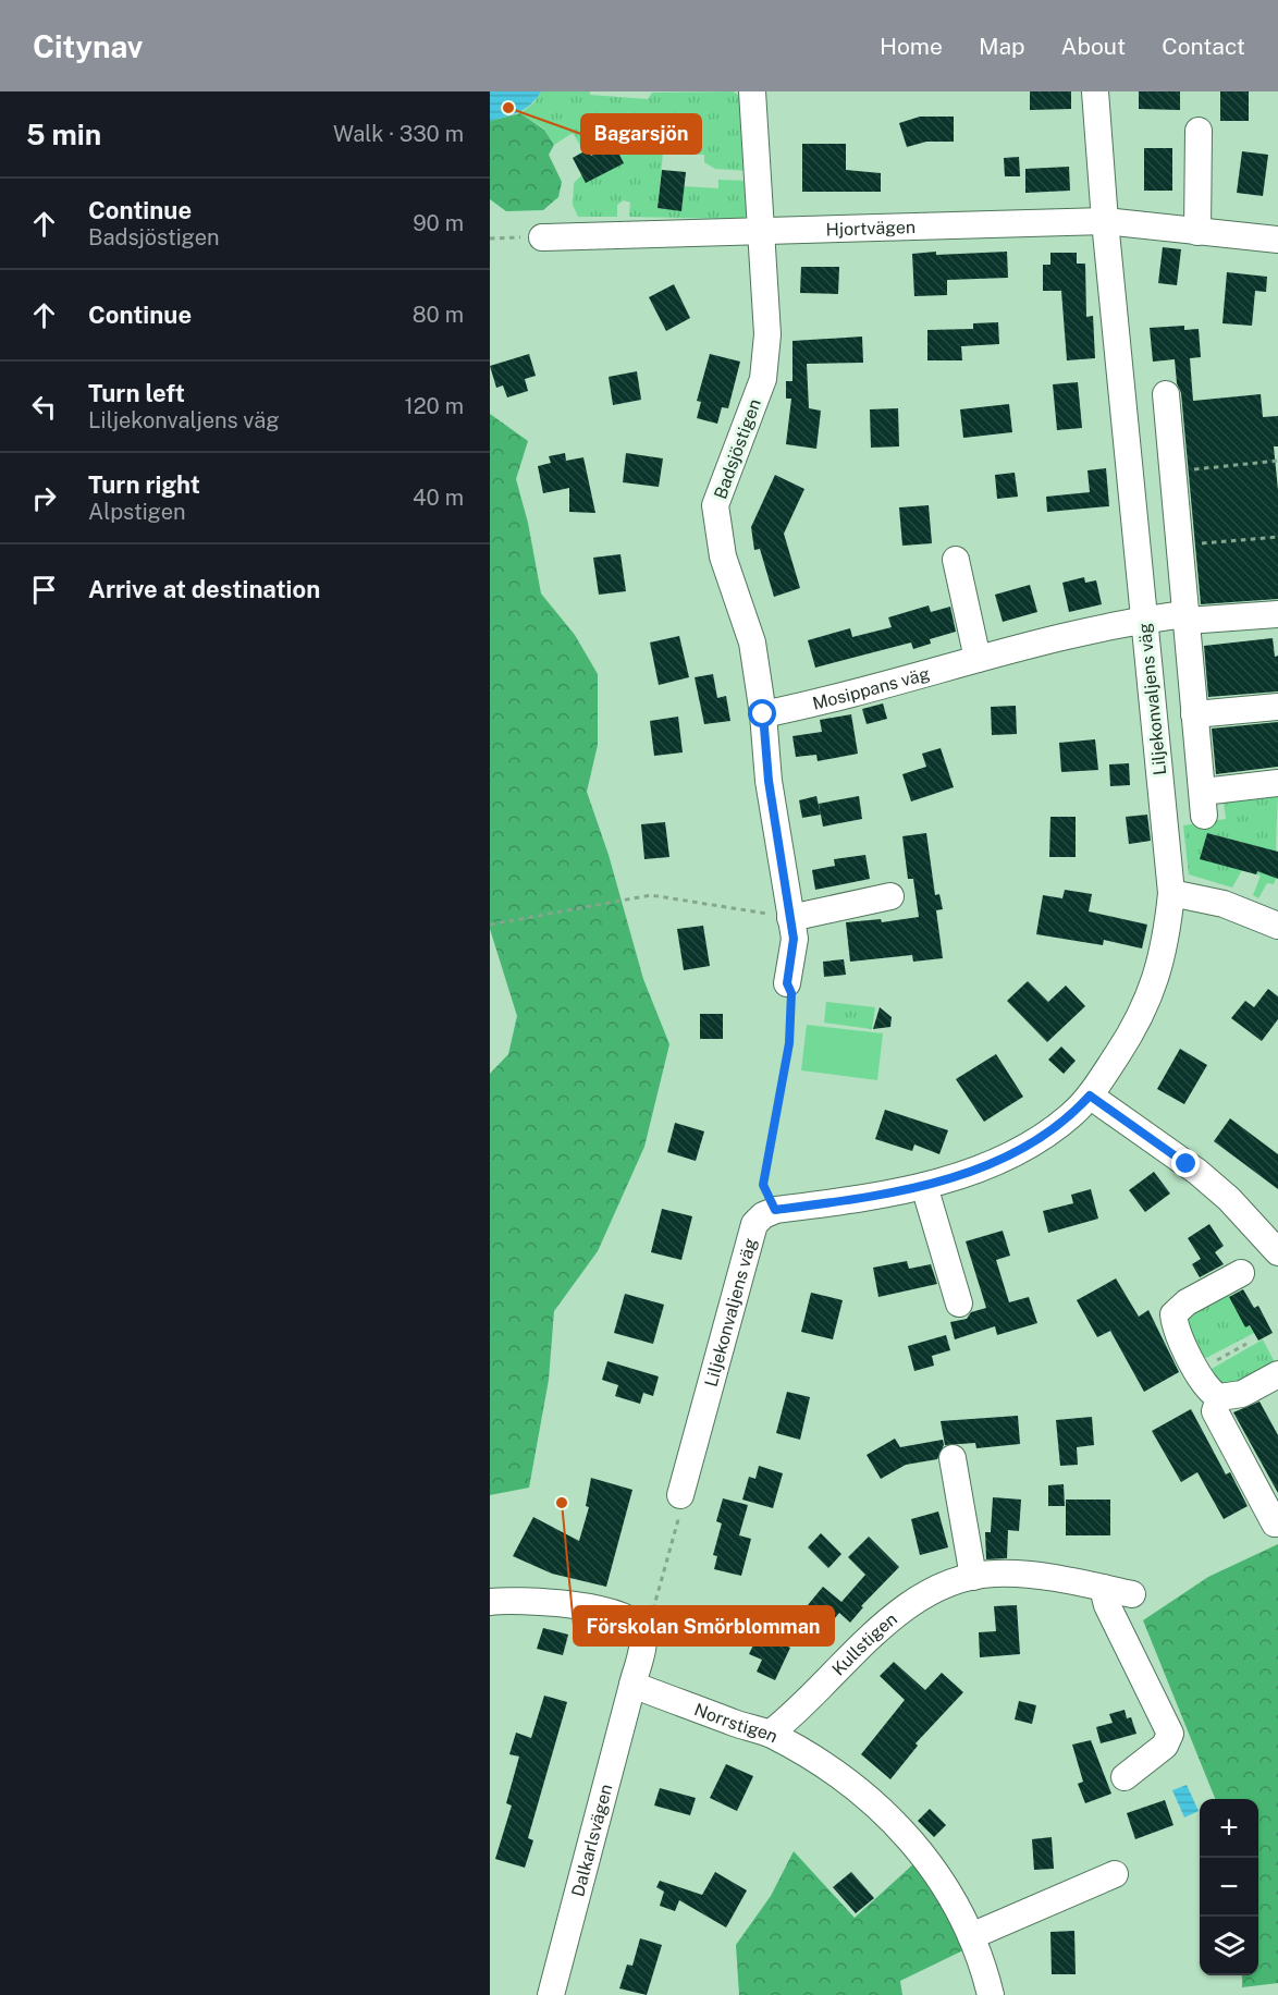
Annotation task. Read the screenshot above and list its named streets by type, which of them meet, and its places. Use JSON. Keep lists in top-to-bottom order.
{
  "streets": {
    "street": [
      "Hjortvägen",
      "Badsjöstigen",
      "Mosippans väg",
      "Liljekonvaljens väg",
      "Kullstigen",
      "Norrstigen",
      "Dalkarlsvägen"
    ]
  },
  "crossings": [
    ["Hjortvägen", "Badsjöstigen"],
    ["Hjortvägen", "Liljekonvaljens väg"],
    ["Badsjöstigen", "Mosippans väg"],
    ["Mosippans väg", "Liljekonvaljens väg"],
    ["Kullstigen", "Norrstigen"],
    ["Norrstigen", "Dalkarlsvägen"]
  ],
  "places": ["Bagarsjön", "Förskolan Smörblomman"],
  "page": {
    "header": "Citynav",
    "nav": [
      "Home",
      "Map",
      "About",
      "Contact"
    ],
    "heading": ["5 min", "Walk · 330 m"],
    "list": [
      ["Continue", "Badsjöstigen", "90 m"],
      ["Continue", "80 m"],
      ["Turn left", "Liljekonvaljens väg", "120 m"],
      ["Turn right", "Alpstigen", "40 m"],
      "Arrive at destination"
    ],
    "map_buttons": ["+", "−"]
  }
}
